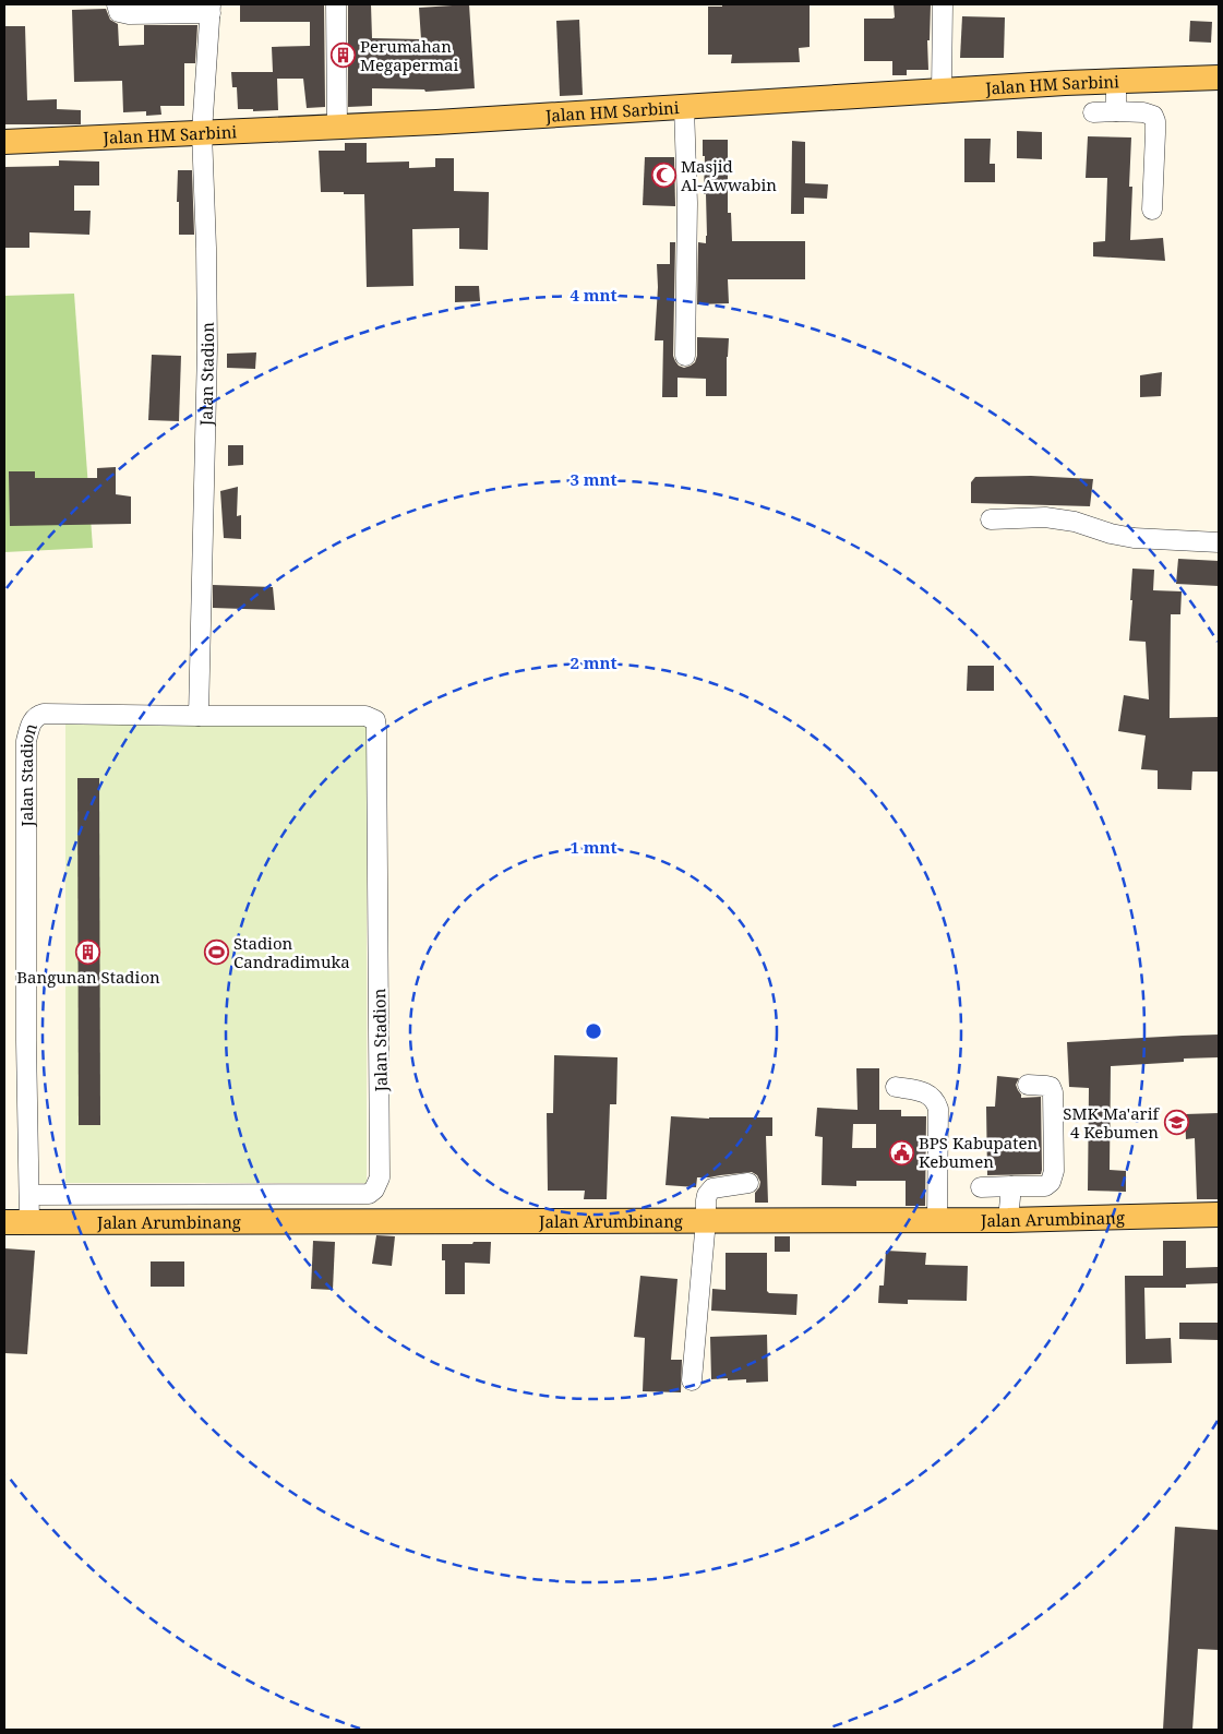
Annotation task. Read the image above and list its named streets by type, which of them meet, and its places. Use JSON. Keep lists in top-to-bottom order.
{
  "streets": {
    "main road": ["Jalan HM Sarbini", "Jalan Arumbinang"],
    "street": ["Jalan Stadion"]
  },
  "crossings": [
    ["Jalan HM Sarbini", "Jalan Stadion"],
    ["Jalan Stadion", "Jalan Arumbinang"]
  ],
  "places": {
    "building": ["Perumahan Megapermai", "Bangunan Stadion"],
    "mosque": ["Masjid Al-Awwabin"],
    "sports": ["Stadion Candradimuka"],
    "school or university": ["SMK Ma'arif 4 Kebumen"],
    "public building": ["BPS Kabupaten Kebumen"]
  },
  "rings": [
    "4 mnt",
    "3 mnt",
    "2 mnt",
    "1 mnt"
  ]
}
